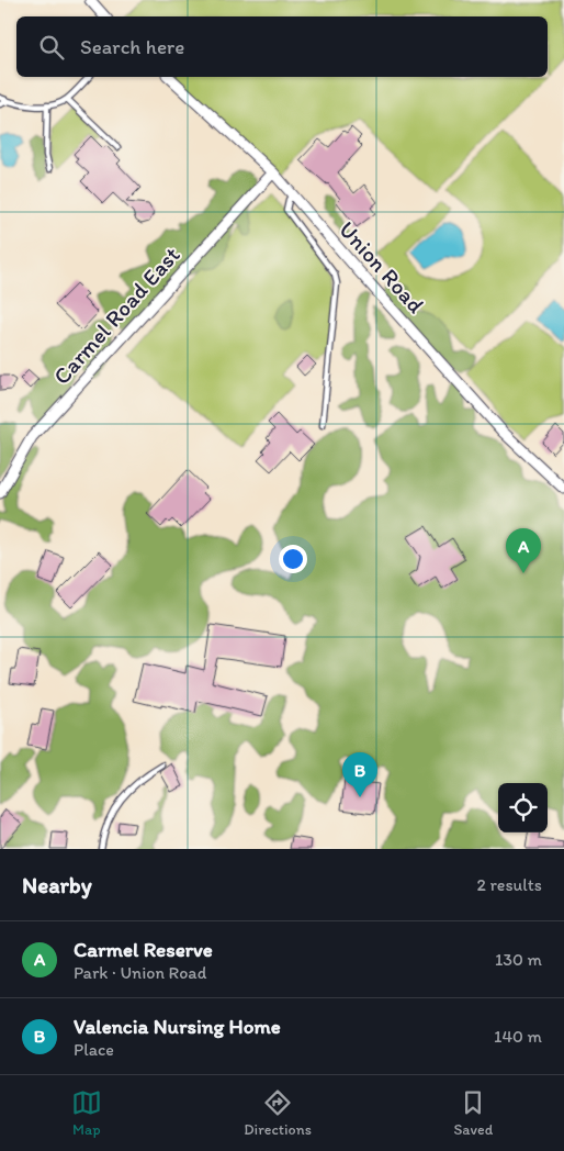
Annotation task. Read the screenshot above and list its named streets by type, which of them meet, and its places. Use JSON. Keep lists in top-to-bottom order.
{
  "streets": {
    "street": ["Union Road", "Carmel Road East"]
  },
  "crossings": [
    ["Union Road", "Carmel Road East"]
  ],
  "page": {
    "search": "Search here",
    "pins": ["A", "B"],
    "heading": ["Nearby", "2 results"],
    "list": [
      {
        "mark": "A",
        "name": "Carmel Reserve",
        "note": "Park · Union Road",
        "value": "130 m"
      },
      {
        "mark": "B",
        "name": "Valencia Nursing Home",
        "note": "Place",
        "value": "140 m"
      }
    ],
    "nav": ["Map", "Directions", "Saved"]
  }
}
